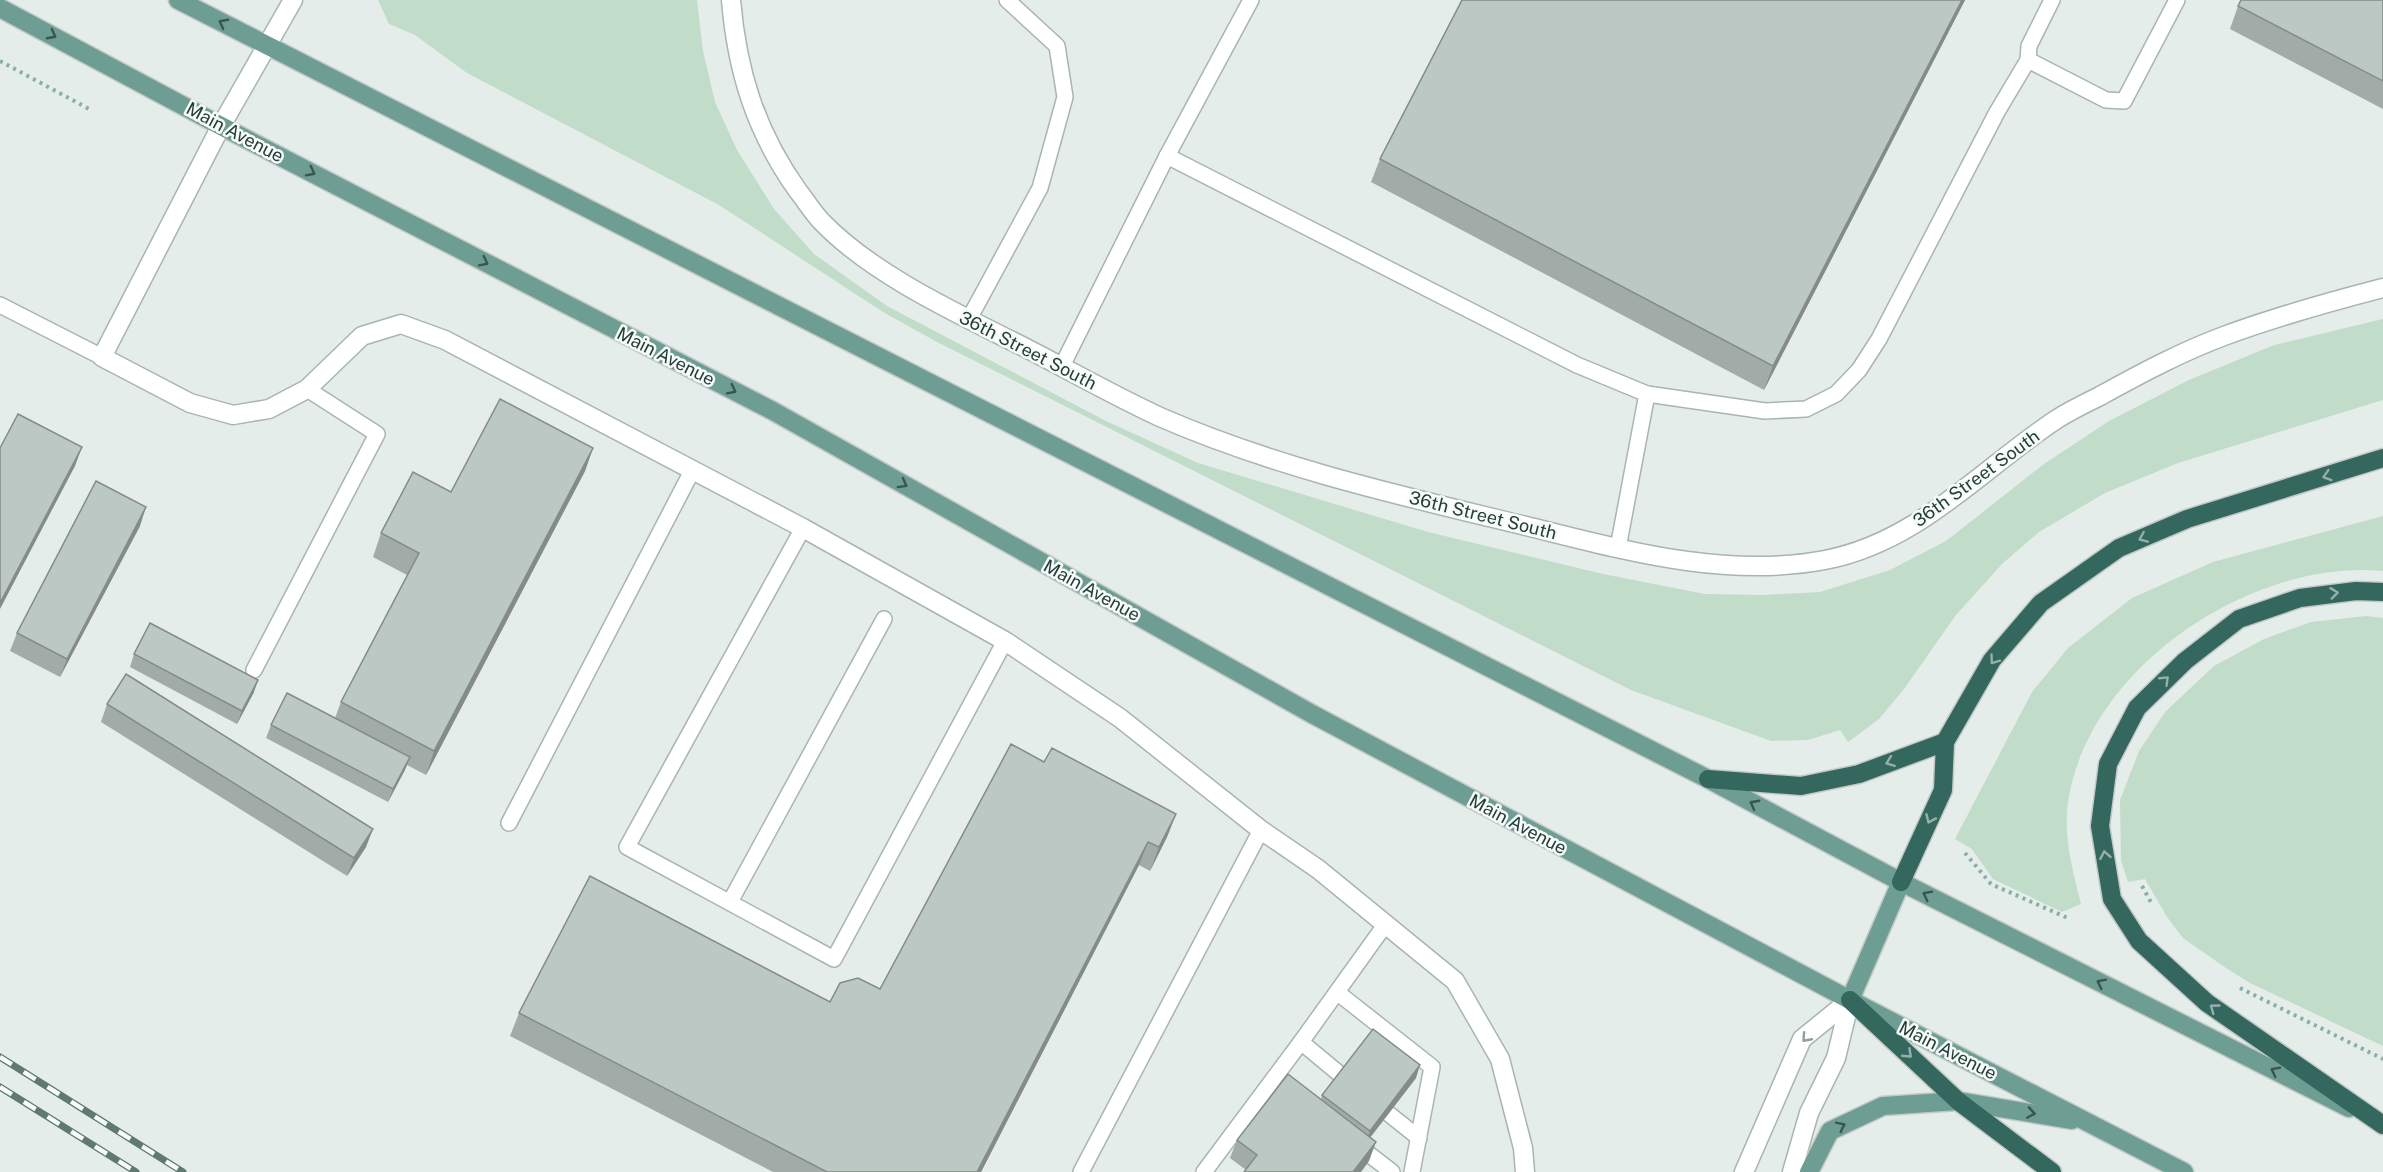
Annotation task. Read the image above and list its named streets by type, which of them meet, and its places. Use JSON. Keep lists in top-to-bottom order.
{
  "streets": {
    "main road": ["Main Avenue"],
    "street": ["36th Street South"]
  }
}
